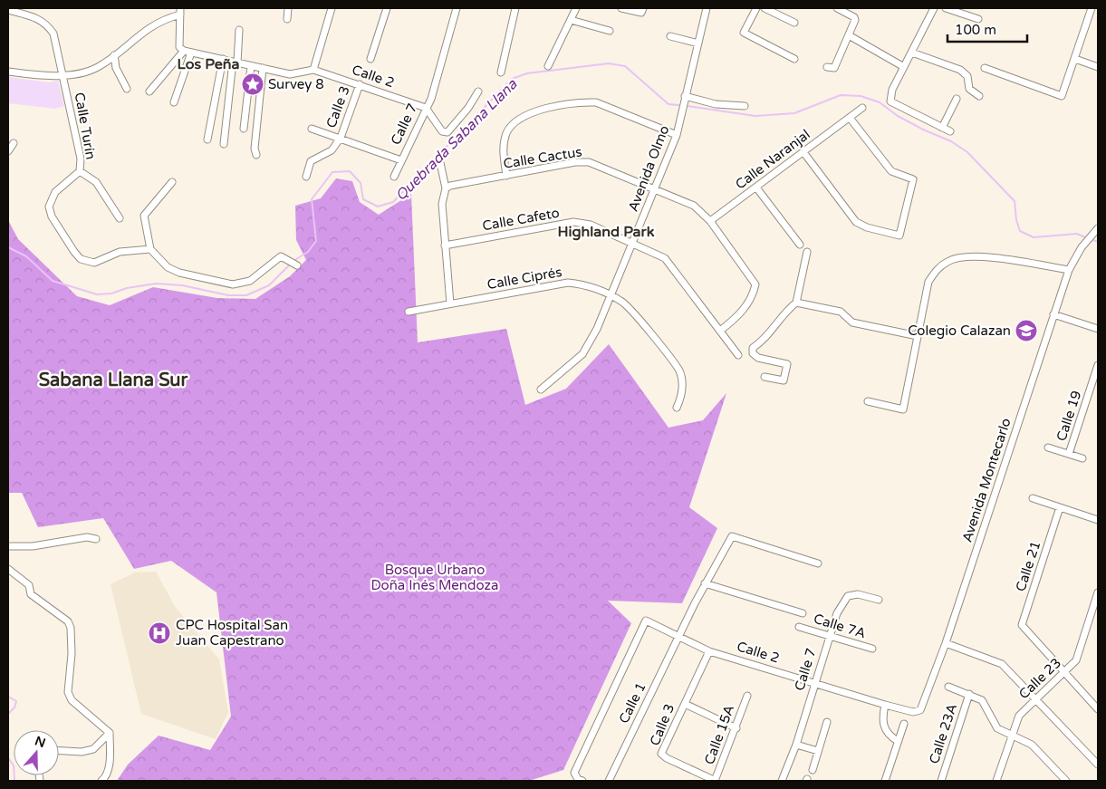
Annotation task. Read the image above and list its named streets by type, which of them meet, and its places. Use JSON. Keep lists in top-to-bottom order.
{
  "streets": {
    "street": [
      "Calle 2",
      "Calle 3",
      "Calle 7",
      "Calle Turín",
      "Calle Cactus",
      "Calle Naranjal",
      "Avenida Olmo",
      "Calle Cafeto",
      "Calle Ciprés",
      "Calle 19",
      "Avenida Montecarlo",
      "Calle 21",
      "Calle 7A",
      "Calle 23",
      "Calle 1",
      "Calle 23A",
      "Calle 15A"
    ]
  },
  "crossings": [
    ["Calle 2", "Calle 3"],
    ["Calle 2", "Calle 7"],
    ["Calle 2", "Avenida Montecarlo"],
    ["Calle 2", "Calle 1"],
    ["Calle 3", "Calle 7"],
    ["Calle 3", "Calle 15A"],
    ["Calle 7", "Calle 7A"],
    ["Calle Cactus", "Calle Naranjal"],
    ["Calle Cactus", "Avenida Olmo"],
    ["Calle Cactus", "Calle Cafeto"],
    ["Avenida Olmo", "Calle Cafeto"],
    ["Avenida Olmo", "Calle Ciprés"],
    ["Calle 21", "Calle 23"]
  ],
  "districts": ["Los Peña", "Highland Park", "Sabana Llana Sur"],
  "water": ["Quebrada Sabana Llana"],
  "parks": ["Bosque Urbano Doña Inés Mendoza"],
  "places": {
    "place": ["Survey 8"],
    "school or university": ["Colegio Calazan"],
    "hospital": ["CPC Hospital San Juan Capestrano"]
  },
  "scale_bar": "100 m",
  "north": "top"
}
